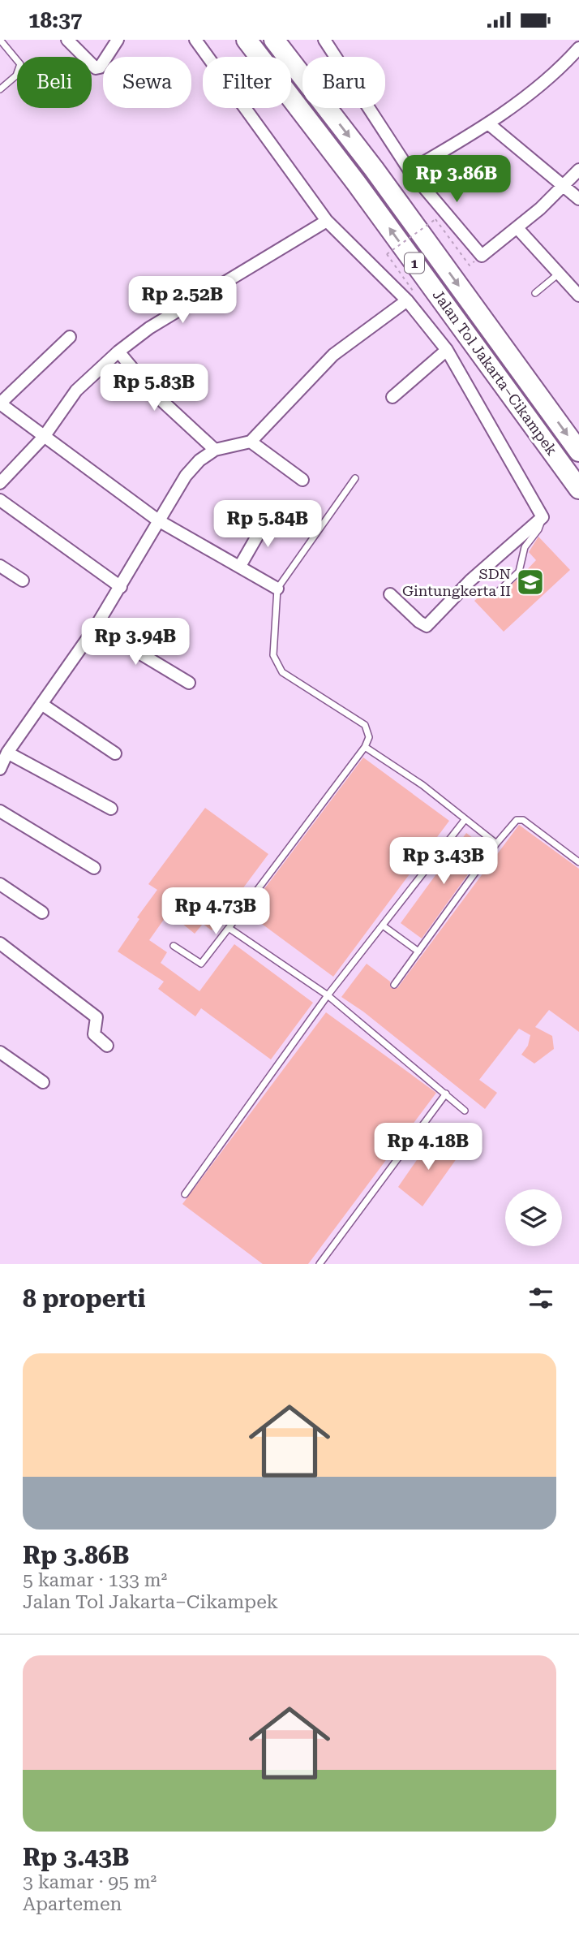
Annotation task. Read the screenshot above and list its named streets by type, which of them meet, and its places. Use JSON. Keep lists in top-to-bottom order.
{
  "streets": {
    "highway": ["1", "Jalan Tol Jakarta–Cikampek"]
  },
  "places": {
    "school or university": ["SDN Gintungkerta II"]
  },
  "page": {
    "status": "18:37",
    "chip": [
      "Beli",
      "Sewa",
      "Filter",
      "Baru"
    ],
    "price": [
      "Rp 3.86B",
      "Rp 2.52B",
      "Rp 5.83B",
      "Rp 5.84B",
      "Rp 3.94B",
      "Rp 3.43B",
      "Rp 4.73B",
      "Rp 4.18B"
    ],
    "heading": "8 properti",
    "list": [
      {
        "name": "Rp 3.86B",
        "note": "5 kamar · 133 m² · Jalan Tol Jakarta–Cikampek"
      },
      {
        "name": "Rp 3.43B",
        "note": "3 kamar · 95 m² · Apartemen"
      }
    ]
  }
}
